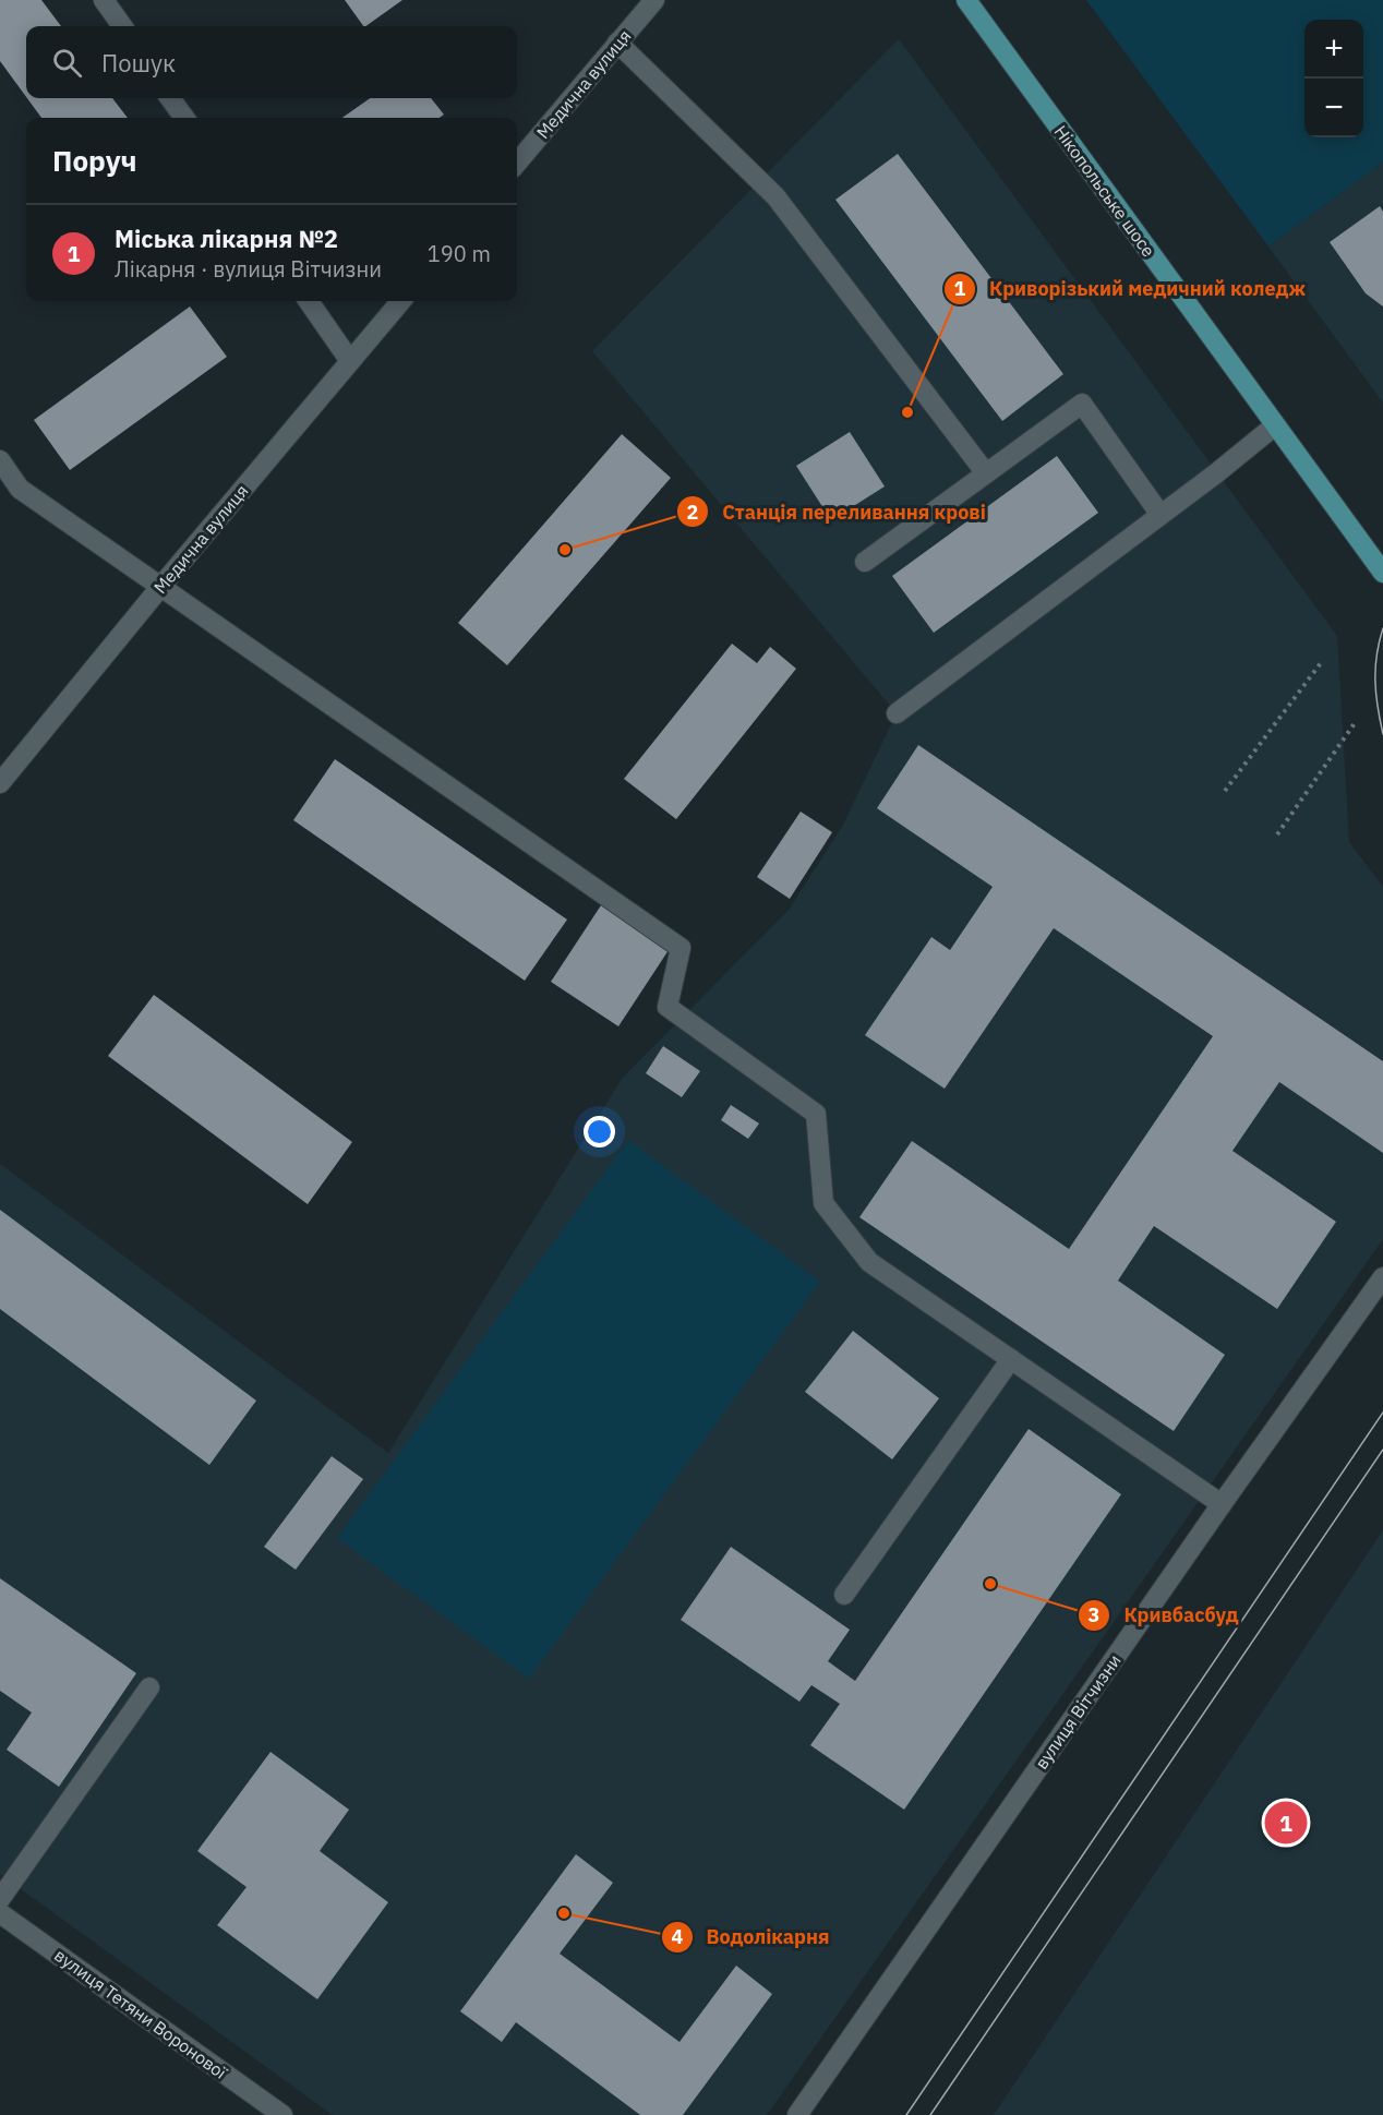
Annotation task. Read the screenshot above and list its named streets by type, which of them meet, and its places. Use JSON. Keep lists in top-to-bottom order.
{
  "streets": {
    "main road": ["Нікопольське шосе"],
    "street": ["Медична вулиця", "вулиця Вітчизни", "вулиця Тетяни Воронової"]
  },
  "places": [
    "Криворізький медичний коледж",
    "Станція переливання крові",
    "Кривбасбуд",
    "Водолікарня"
  ],
  "page": {
    "map_buttons": ["+", "−"],
    "search": "Пошук",
    "heading": "Поруч",
    "list": [
      {
        "mark": "1",
        "name": "Міська лікарня №2",
        "note": "Лікарня · вулиця Вітчизни",
        "value": "190 m"
      }
    ],
    "pins": "1"
  }
}
